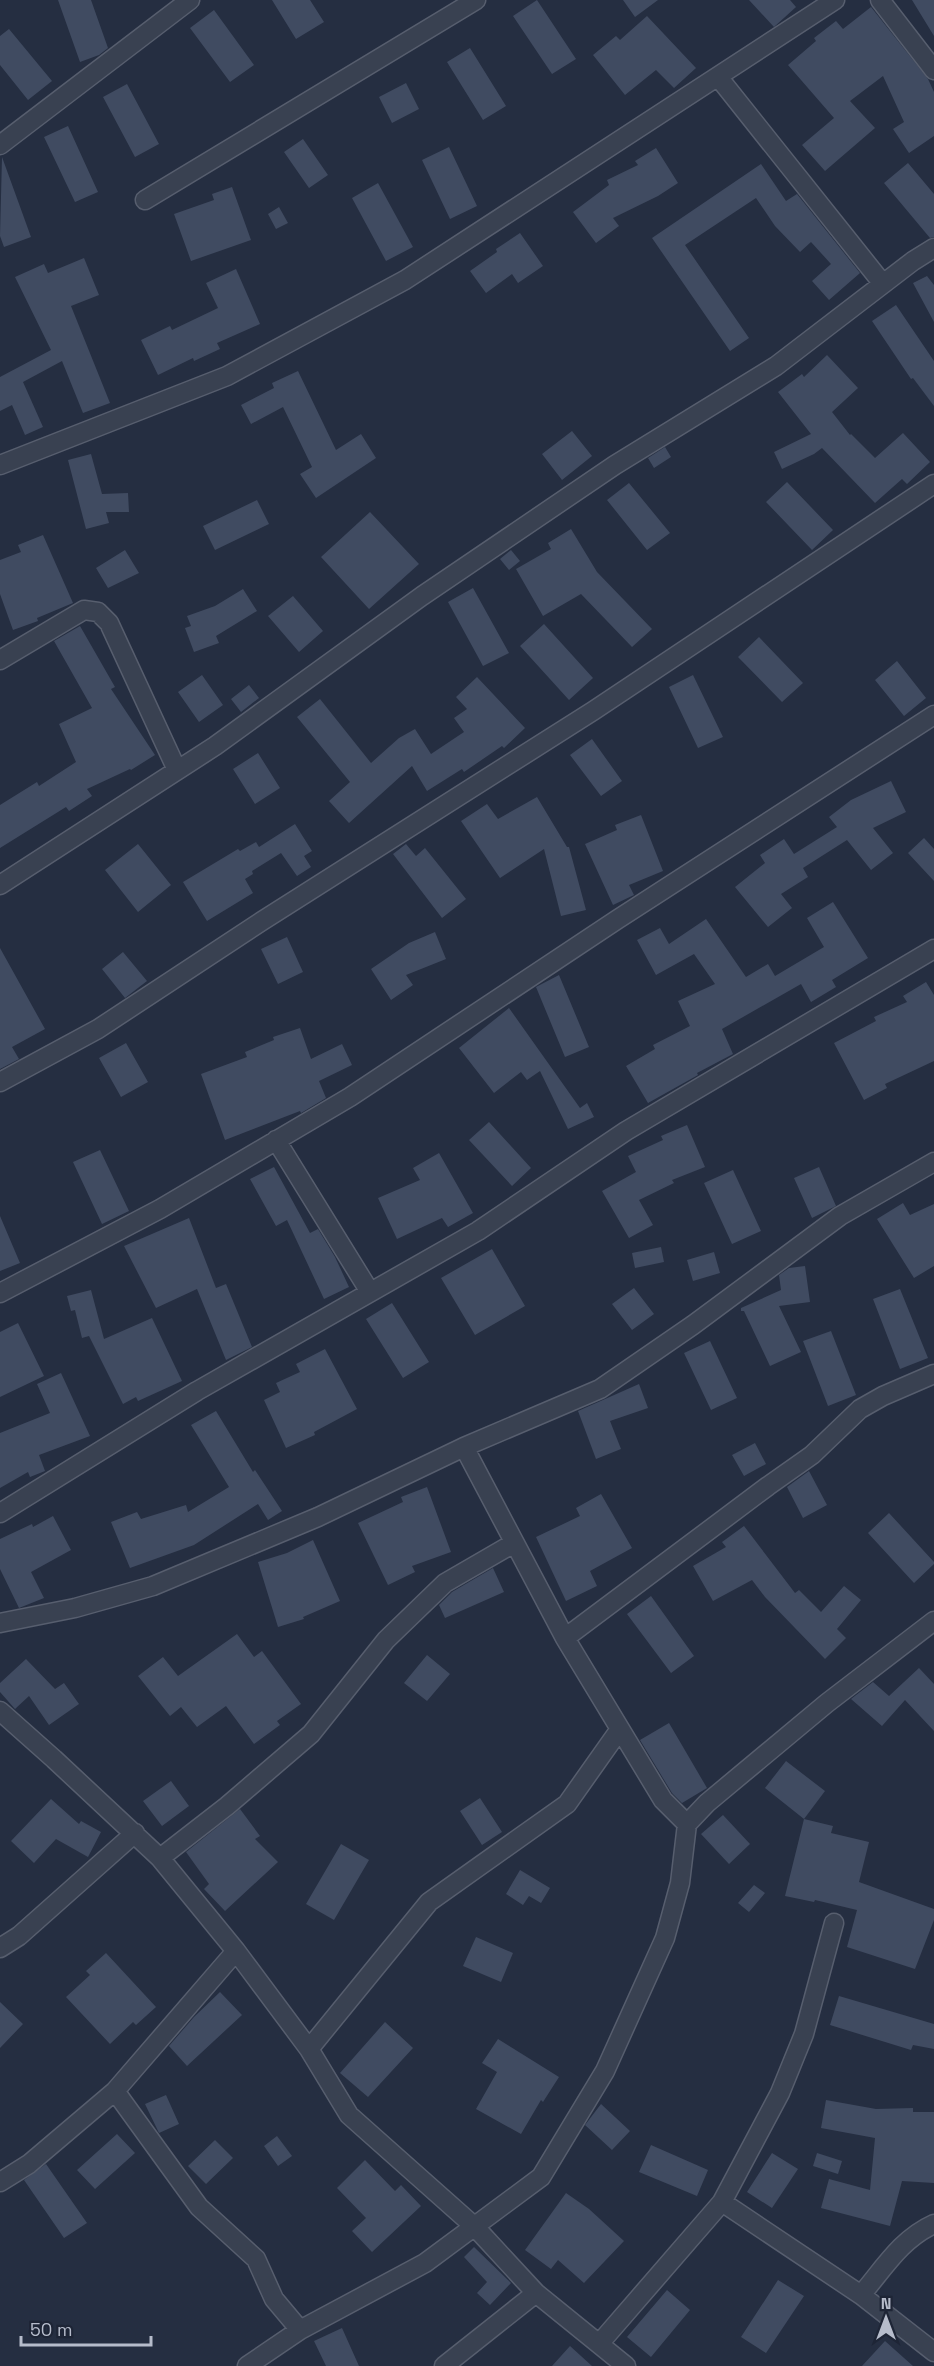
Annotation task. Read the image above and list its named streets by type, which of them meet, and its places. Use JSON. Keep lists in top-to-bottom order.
{
  "scale_bar": "50 m",
  "north": "top"
}
